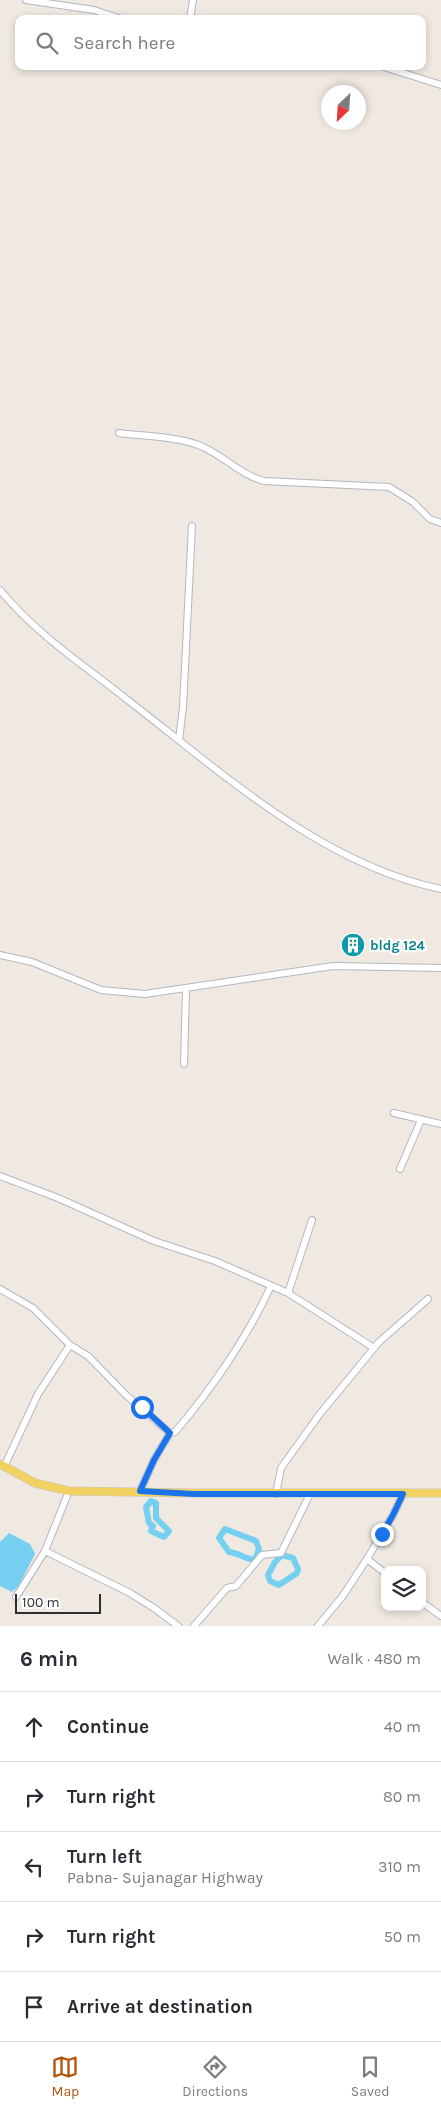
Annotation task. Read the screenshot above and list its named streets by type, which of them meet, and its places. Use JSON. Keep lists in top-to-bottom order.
{
  "places": {
    "building": ["bldg 124"]
  },
  "scale_bar": "100 m",
  "north": "bottom left",
  "page": {
    "search": "Search here",
    "scale": "100 m",
    "heading": ["6 min", "Walk · 480 m"],
    "list": [
      ["Continue", "40 m"],
      ["Turn right", "80 m"],
      ["Turn left", "Pabna- Sujanagar Highway", "310 m"],
      ["Turn right", "50 m"],
      "Arrive at destination"
    ],
    "nav": ["Map", "Directions", "Saved"]
  }
}
